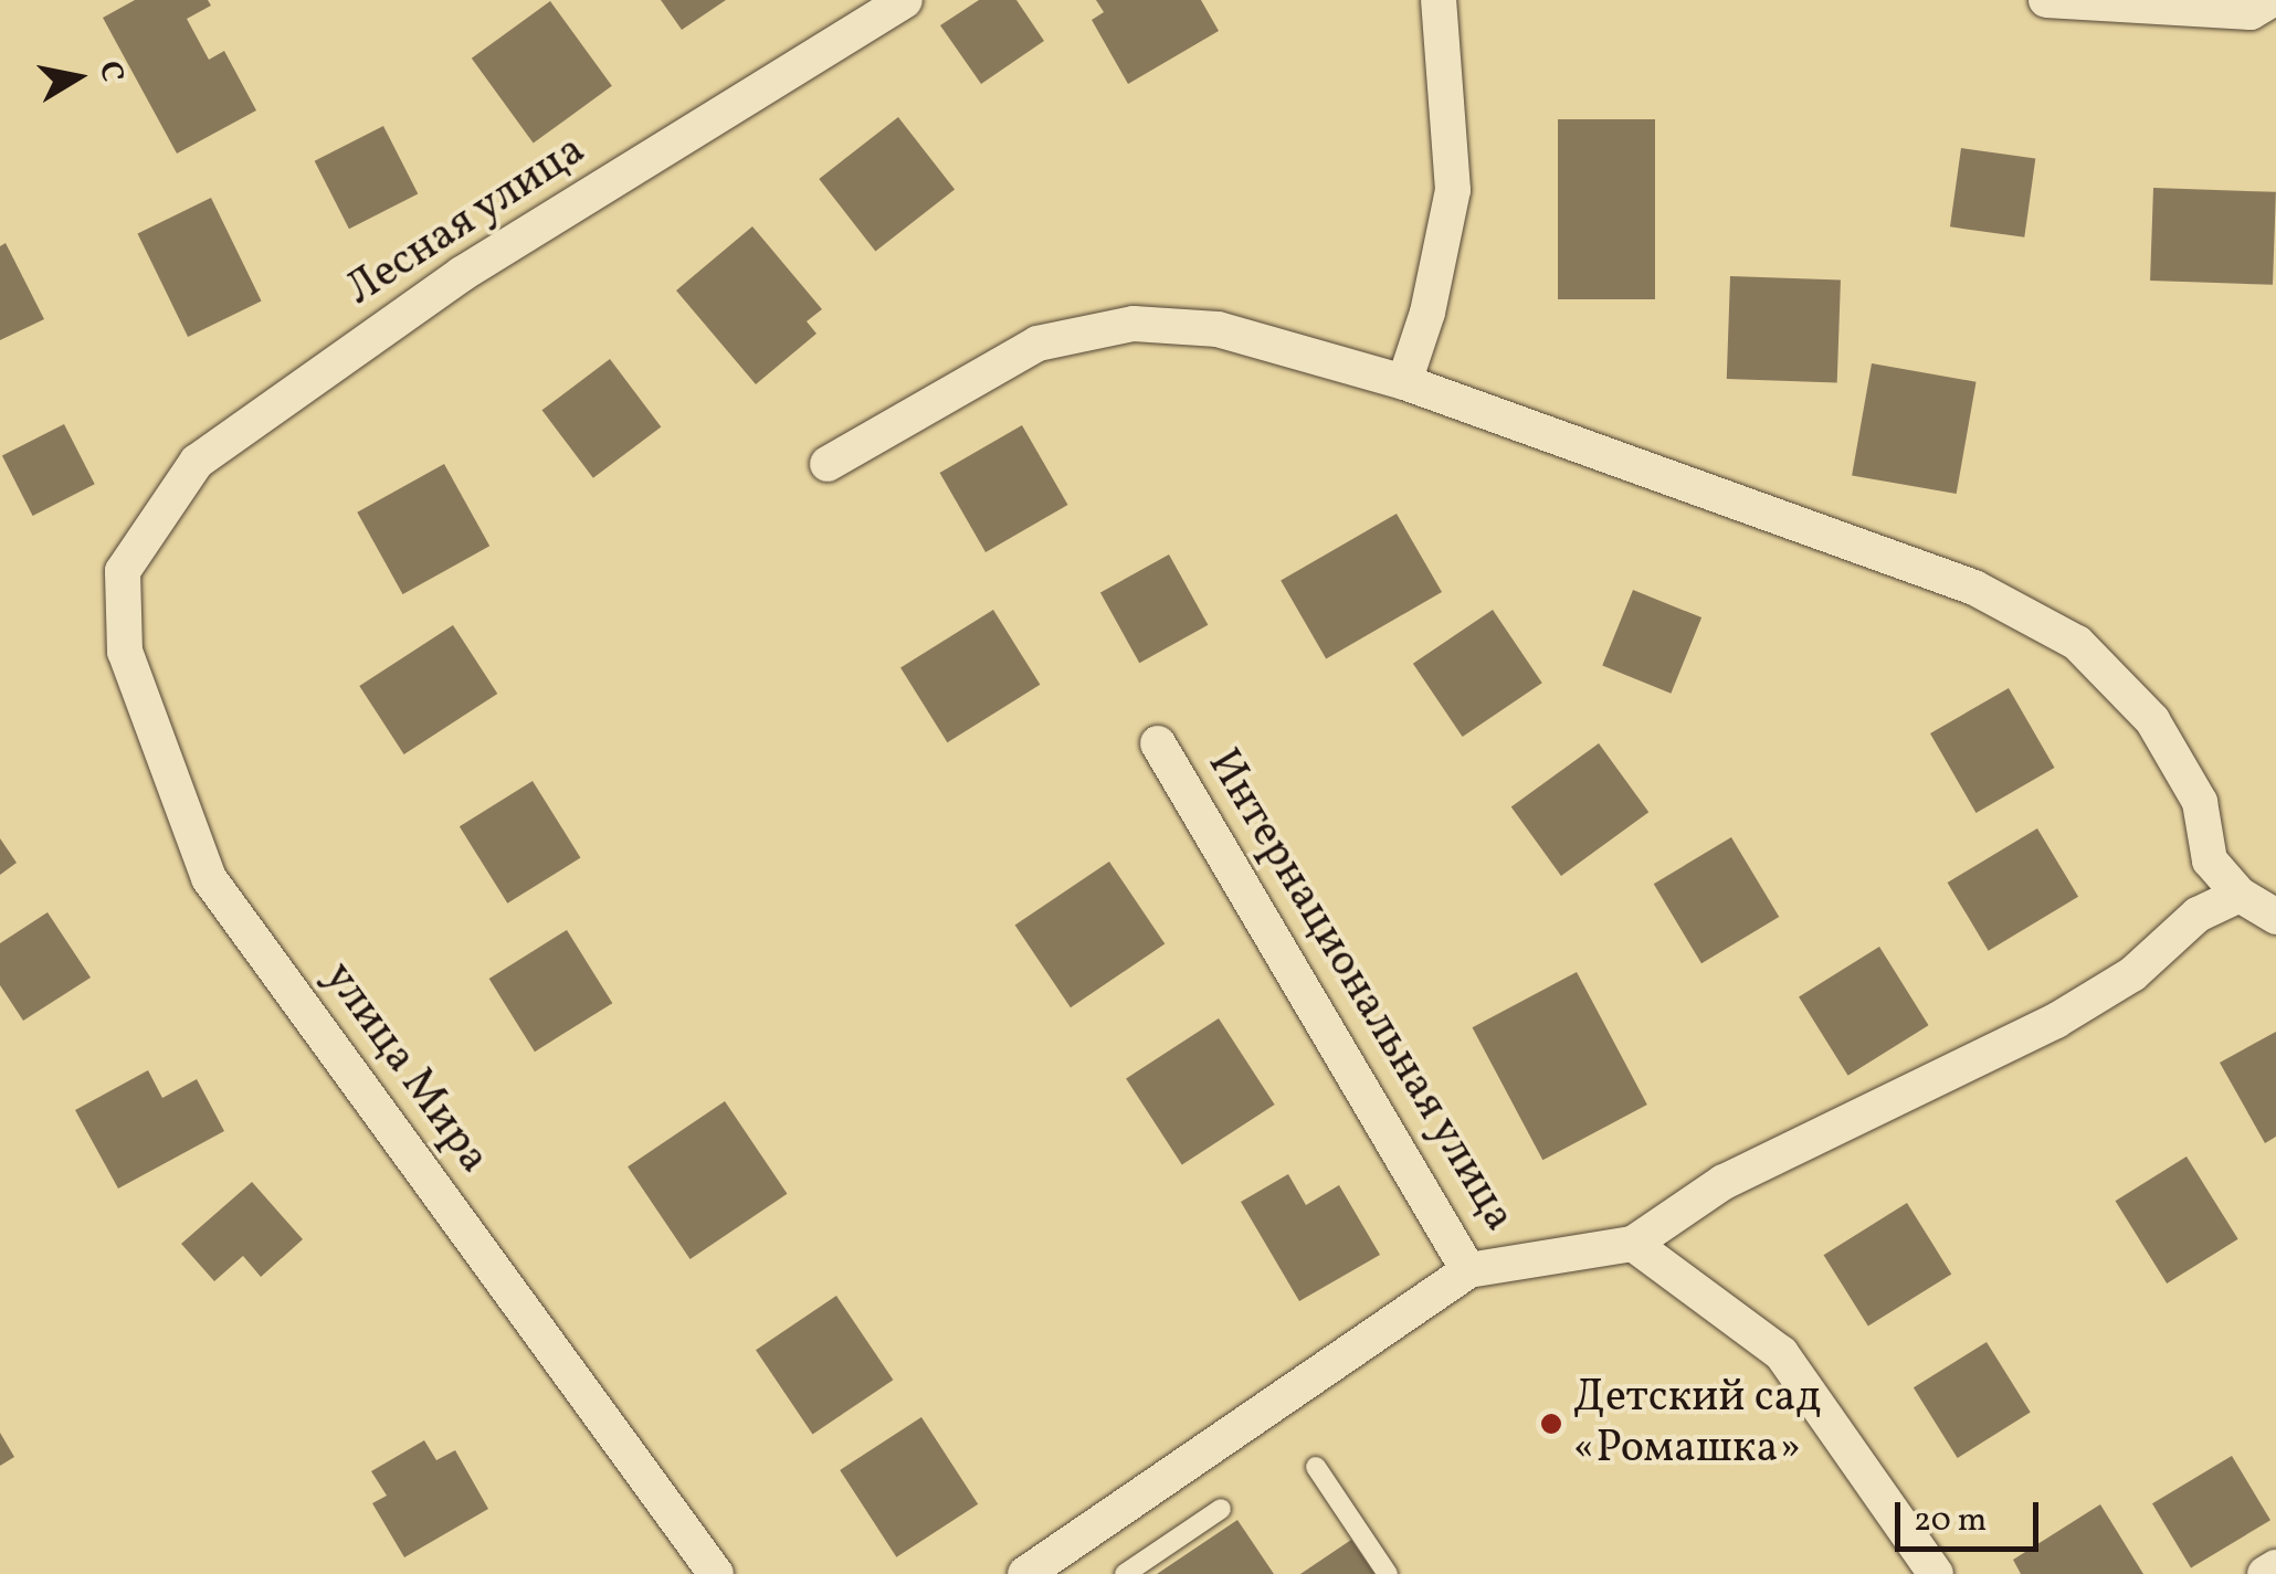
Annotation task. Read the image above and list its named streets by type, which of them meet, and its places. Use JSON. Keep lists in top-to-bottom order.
{
  "streets": {
    "street": ["Лесная улица", "Интернациональная улица", "улица Мира"]
  },
  "crossings": [
    ["Лесная улица", "улица Мира"]
  ],
  "places": ["Детский сад «Ромашка»"],
  "scale_bar": "20 m",
  "north": "right"
}
